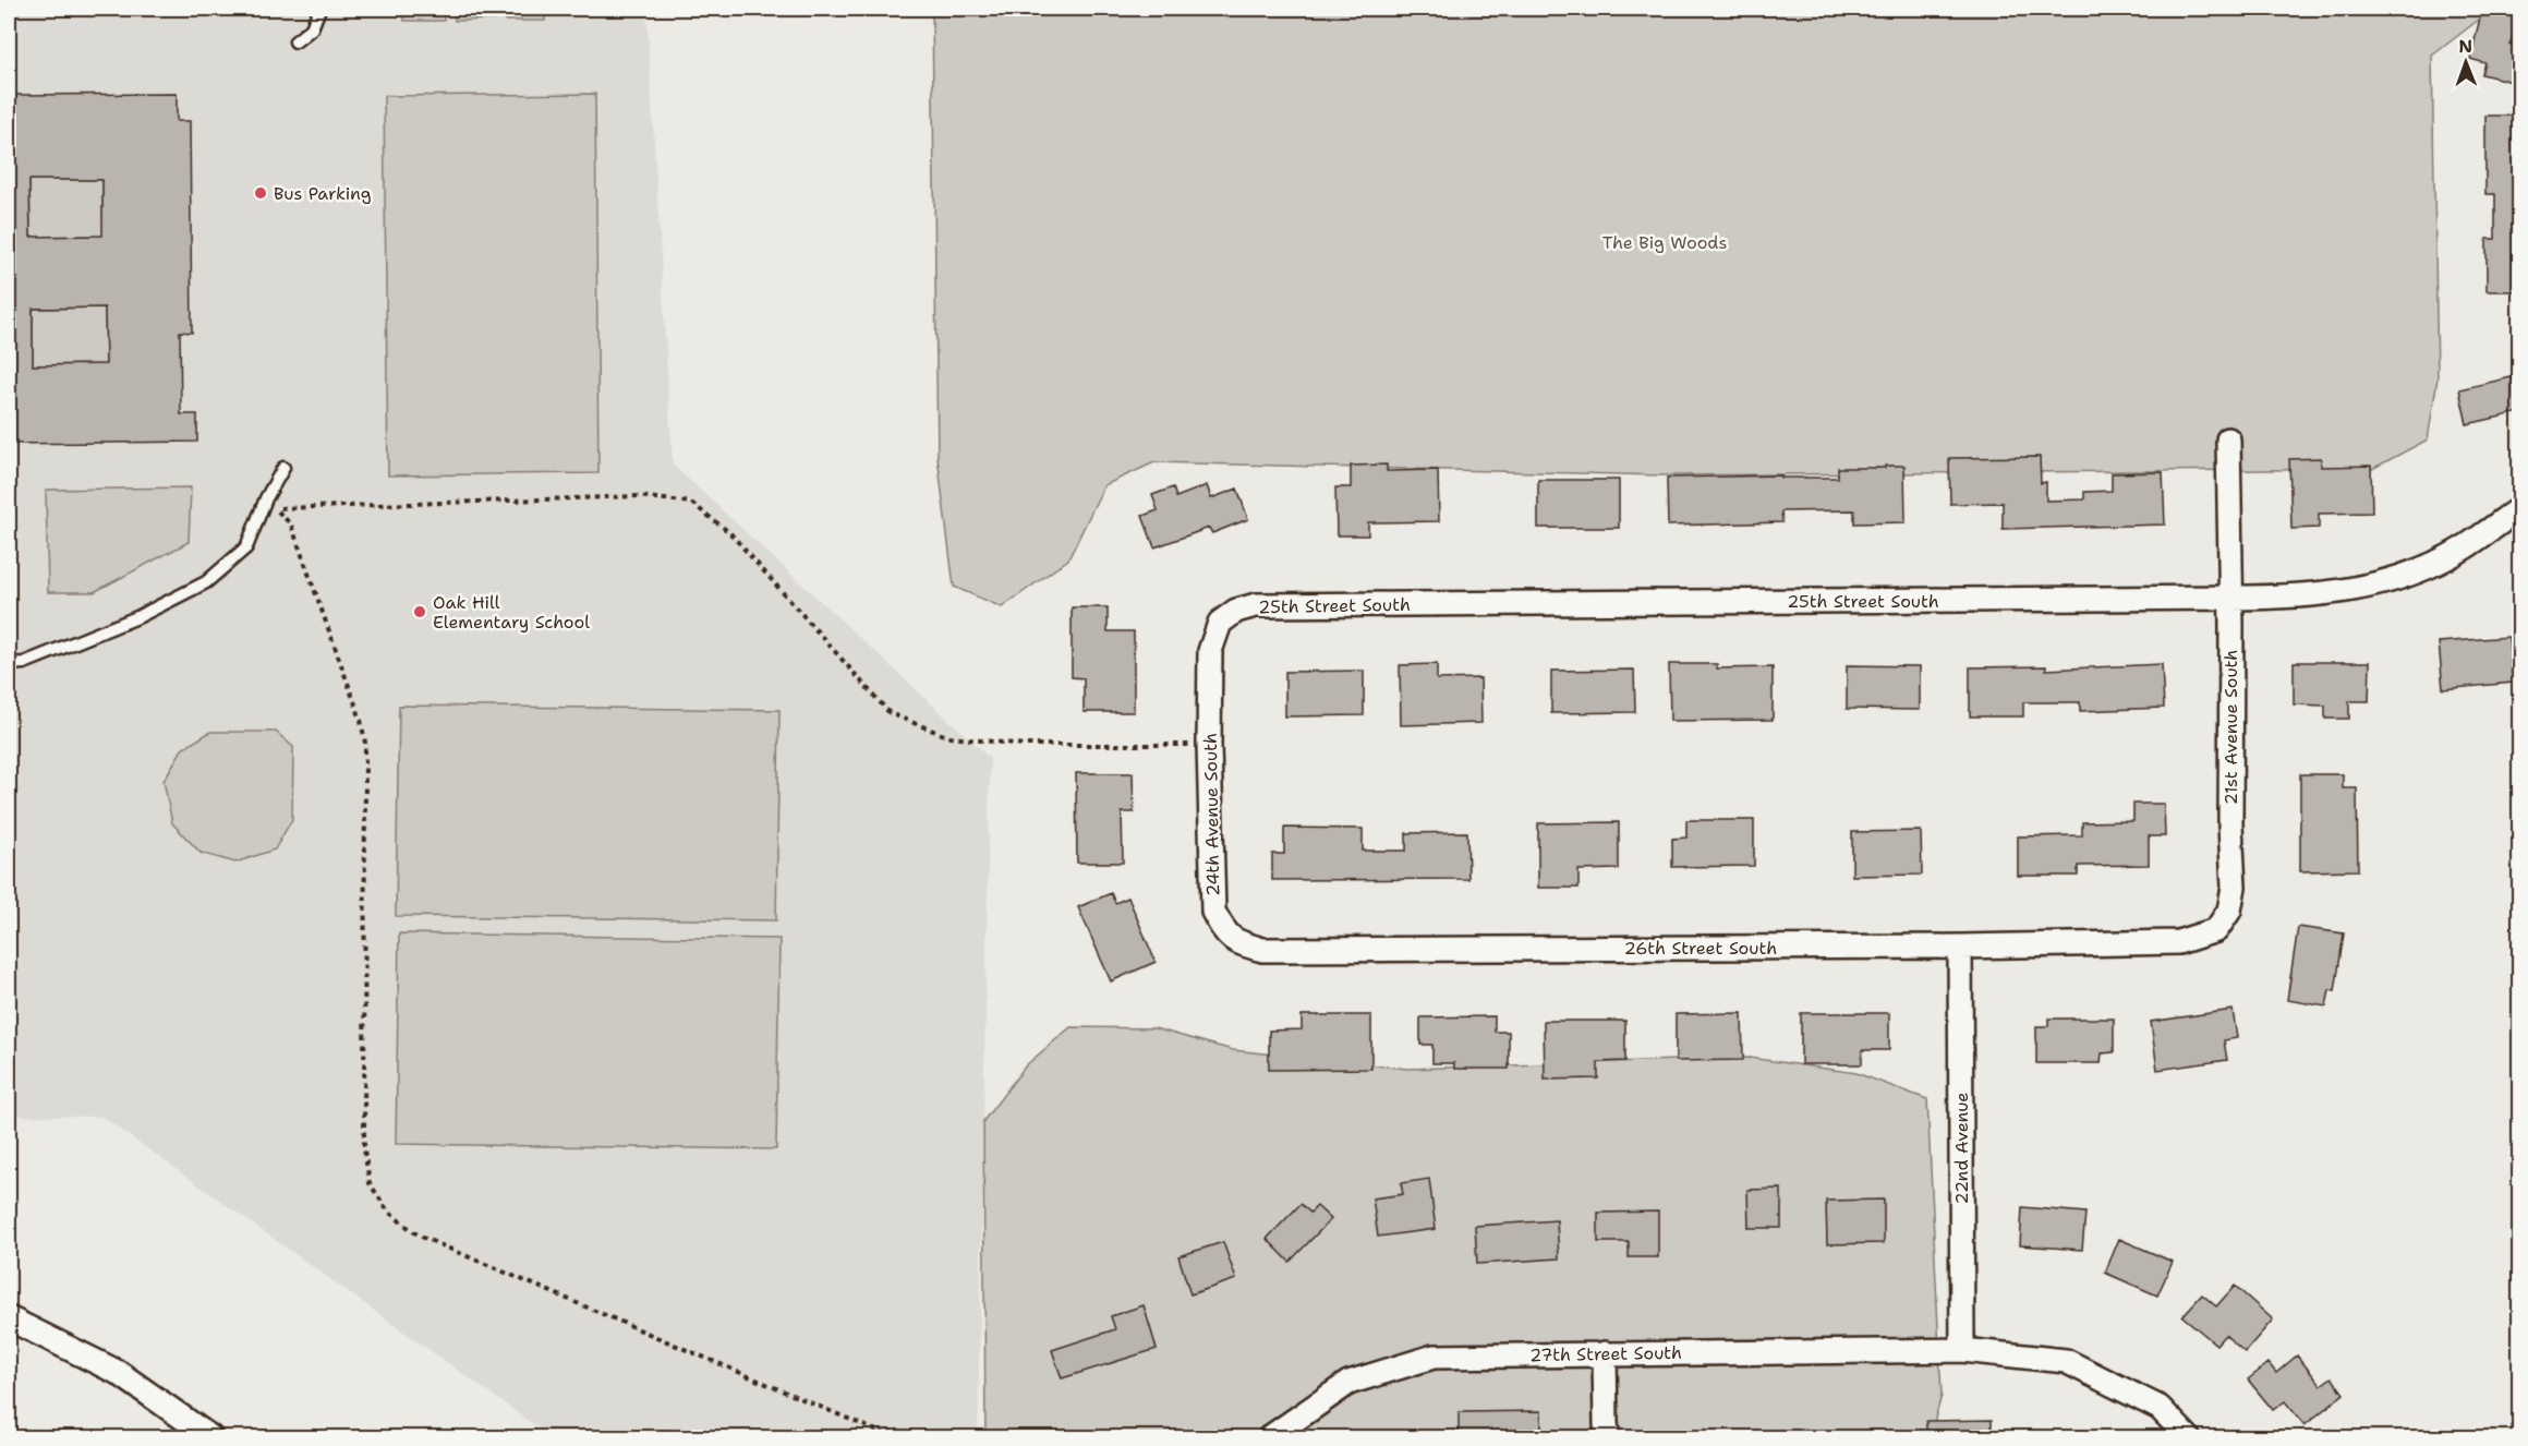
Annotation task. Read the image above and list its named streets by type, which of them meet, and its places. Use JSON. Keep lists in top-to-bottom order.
{
  "streets": {
    "street": [
      "25th Street South",
      "21st Avenue South",
      "24th Avenue South",
      "26th Street South",
      "22nd Avenue",
      "27th Street South"
    ]
  },
  "crossings": [
    ["25th Street South", "21st Avenue South"],
    ["25th Street South", "24th Avenue South"],
    ["21st Avenue South", "26th Street South"],
    ["24th Avenue South", "26th Street South"],
    ["26th Street South", "22nd Avenue"],
    ["22nd Avenue", "27th Street South"]
  ],
  "parks": ["The Big Woods"],
  "places": ["Bus Parking", "Oak Hill Elementary School"],
  "north": "top"
}
